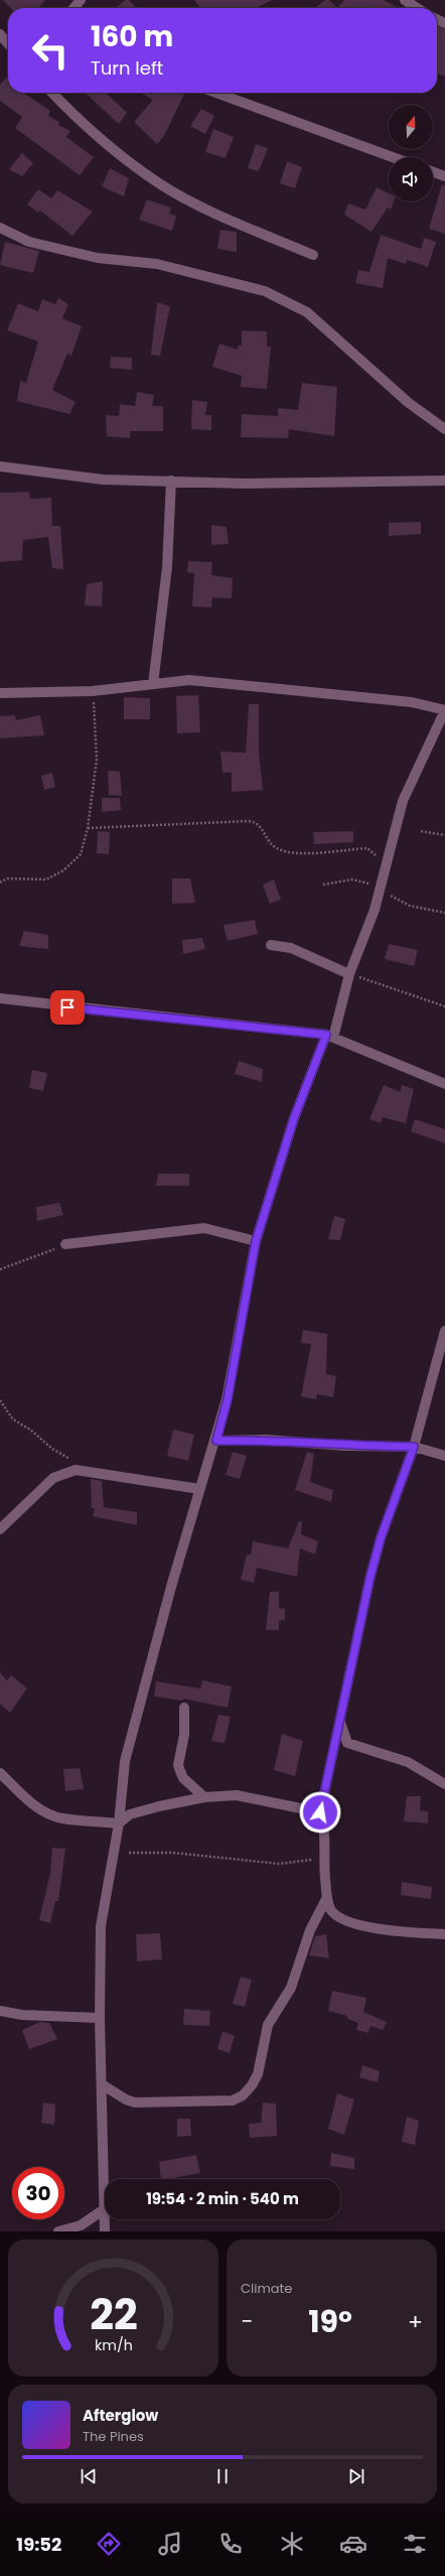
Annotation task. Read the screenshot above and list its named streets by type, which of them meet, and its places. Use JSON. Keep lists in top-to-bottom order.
{
  "north": "top",
  "page": {
    "turn": ["160 m", "Turn left"],
    "limit": "30",
    "trip": "19:54 · 2 min · 540 m",
    "tile": "Climate",
    "heat": ["−", "19°", "+"],
    "song": ["Afterglow", "The Pines"],
    "tabs": "19:52",
    "gauge": ["22", "km/h"]
  }
}
